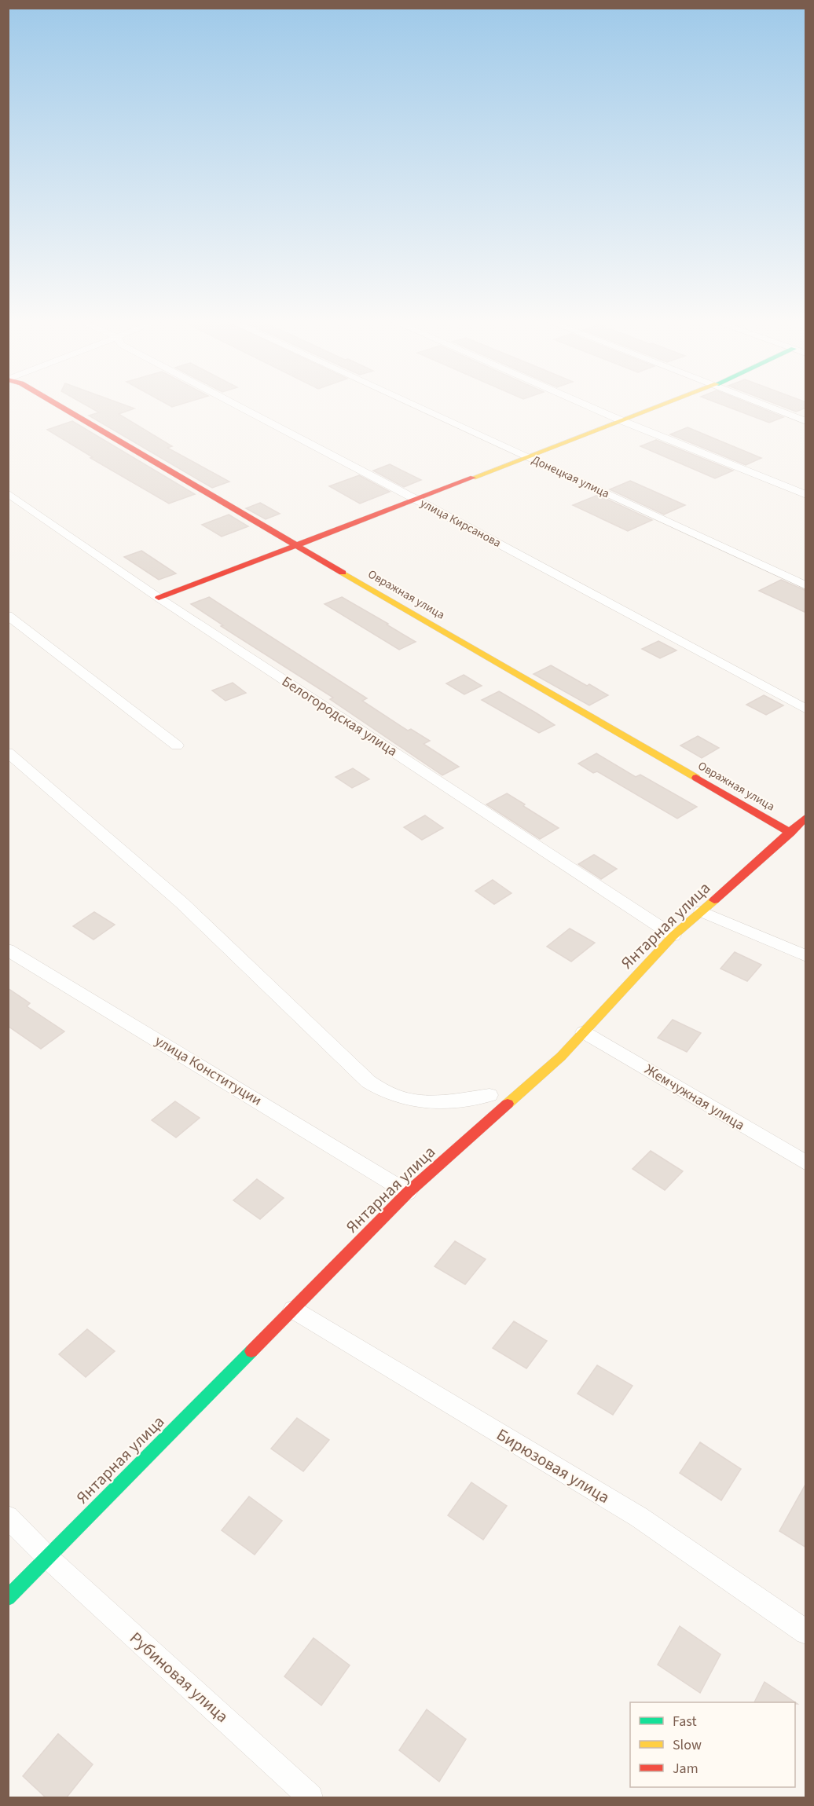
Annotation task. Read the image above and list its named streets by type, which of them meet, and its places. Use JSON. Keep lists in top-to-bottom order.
{
  "streets": {
    "street": [
      "Донецкая улица",
      "улица Кирсанова",
      "Овражная улица",
      "Белогородская улица",
      "Янтарная улица",
      "улица Конституции",
      "Жемчужная улица",
      "Бирюзовая улица",
      "Рубиновая улица"
    ]
  },
  "crossings": [
    ["Овражная улица", "Янтарная улица"],
    ["Белогородская улица", "Янтарная улица"],
    ["Янтарная улица", "улица Конституции"],
    ["Янтарная улица", "Жемчужная улица"],
    ["Янтарная улица", "Бирюзовая улица"],
    ["Янтарная улица", "Рубиновая улица"]
  ],
  "legend": ["Fast", "Slow", "Jam"]
}
